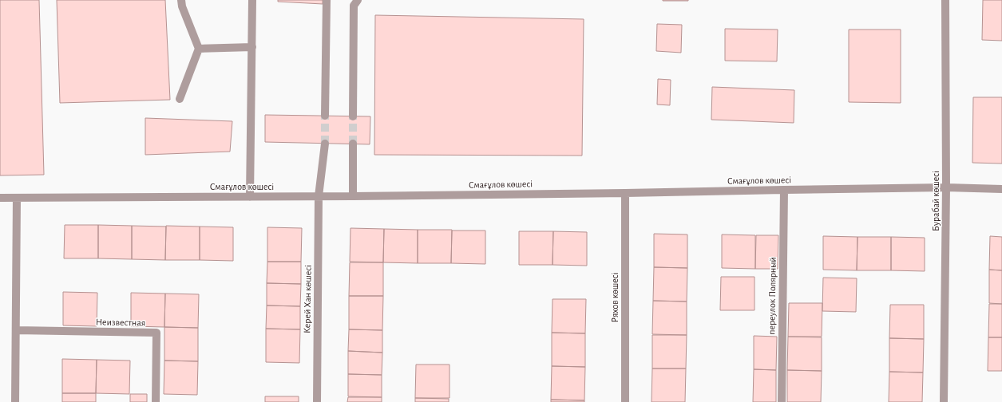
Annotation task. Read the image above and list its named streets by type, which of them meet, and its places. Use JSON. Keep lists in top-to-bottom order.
{
  "streets": {
    "street": [
      "Смағұлов көшесі",
      "Бурабай көшесі",
      "переулок Полярный",
      "Ряхов көшесі",
      "Керей Хан көшесі",
      "Неизвестная"
    ]
  },
  "crossings": [
    ["Смағұлов көшесі", "Бурабай көшесі"],
    ["Смағұлов көшесі", "переулок Полярный"],
    ["Смағұлов көшесі", "Ряхов көшесі"],
    ["Смағұлов көшесі", "Керей Хан көшесі"]
  ]
}
